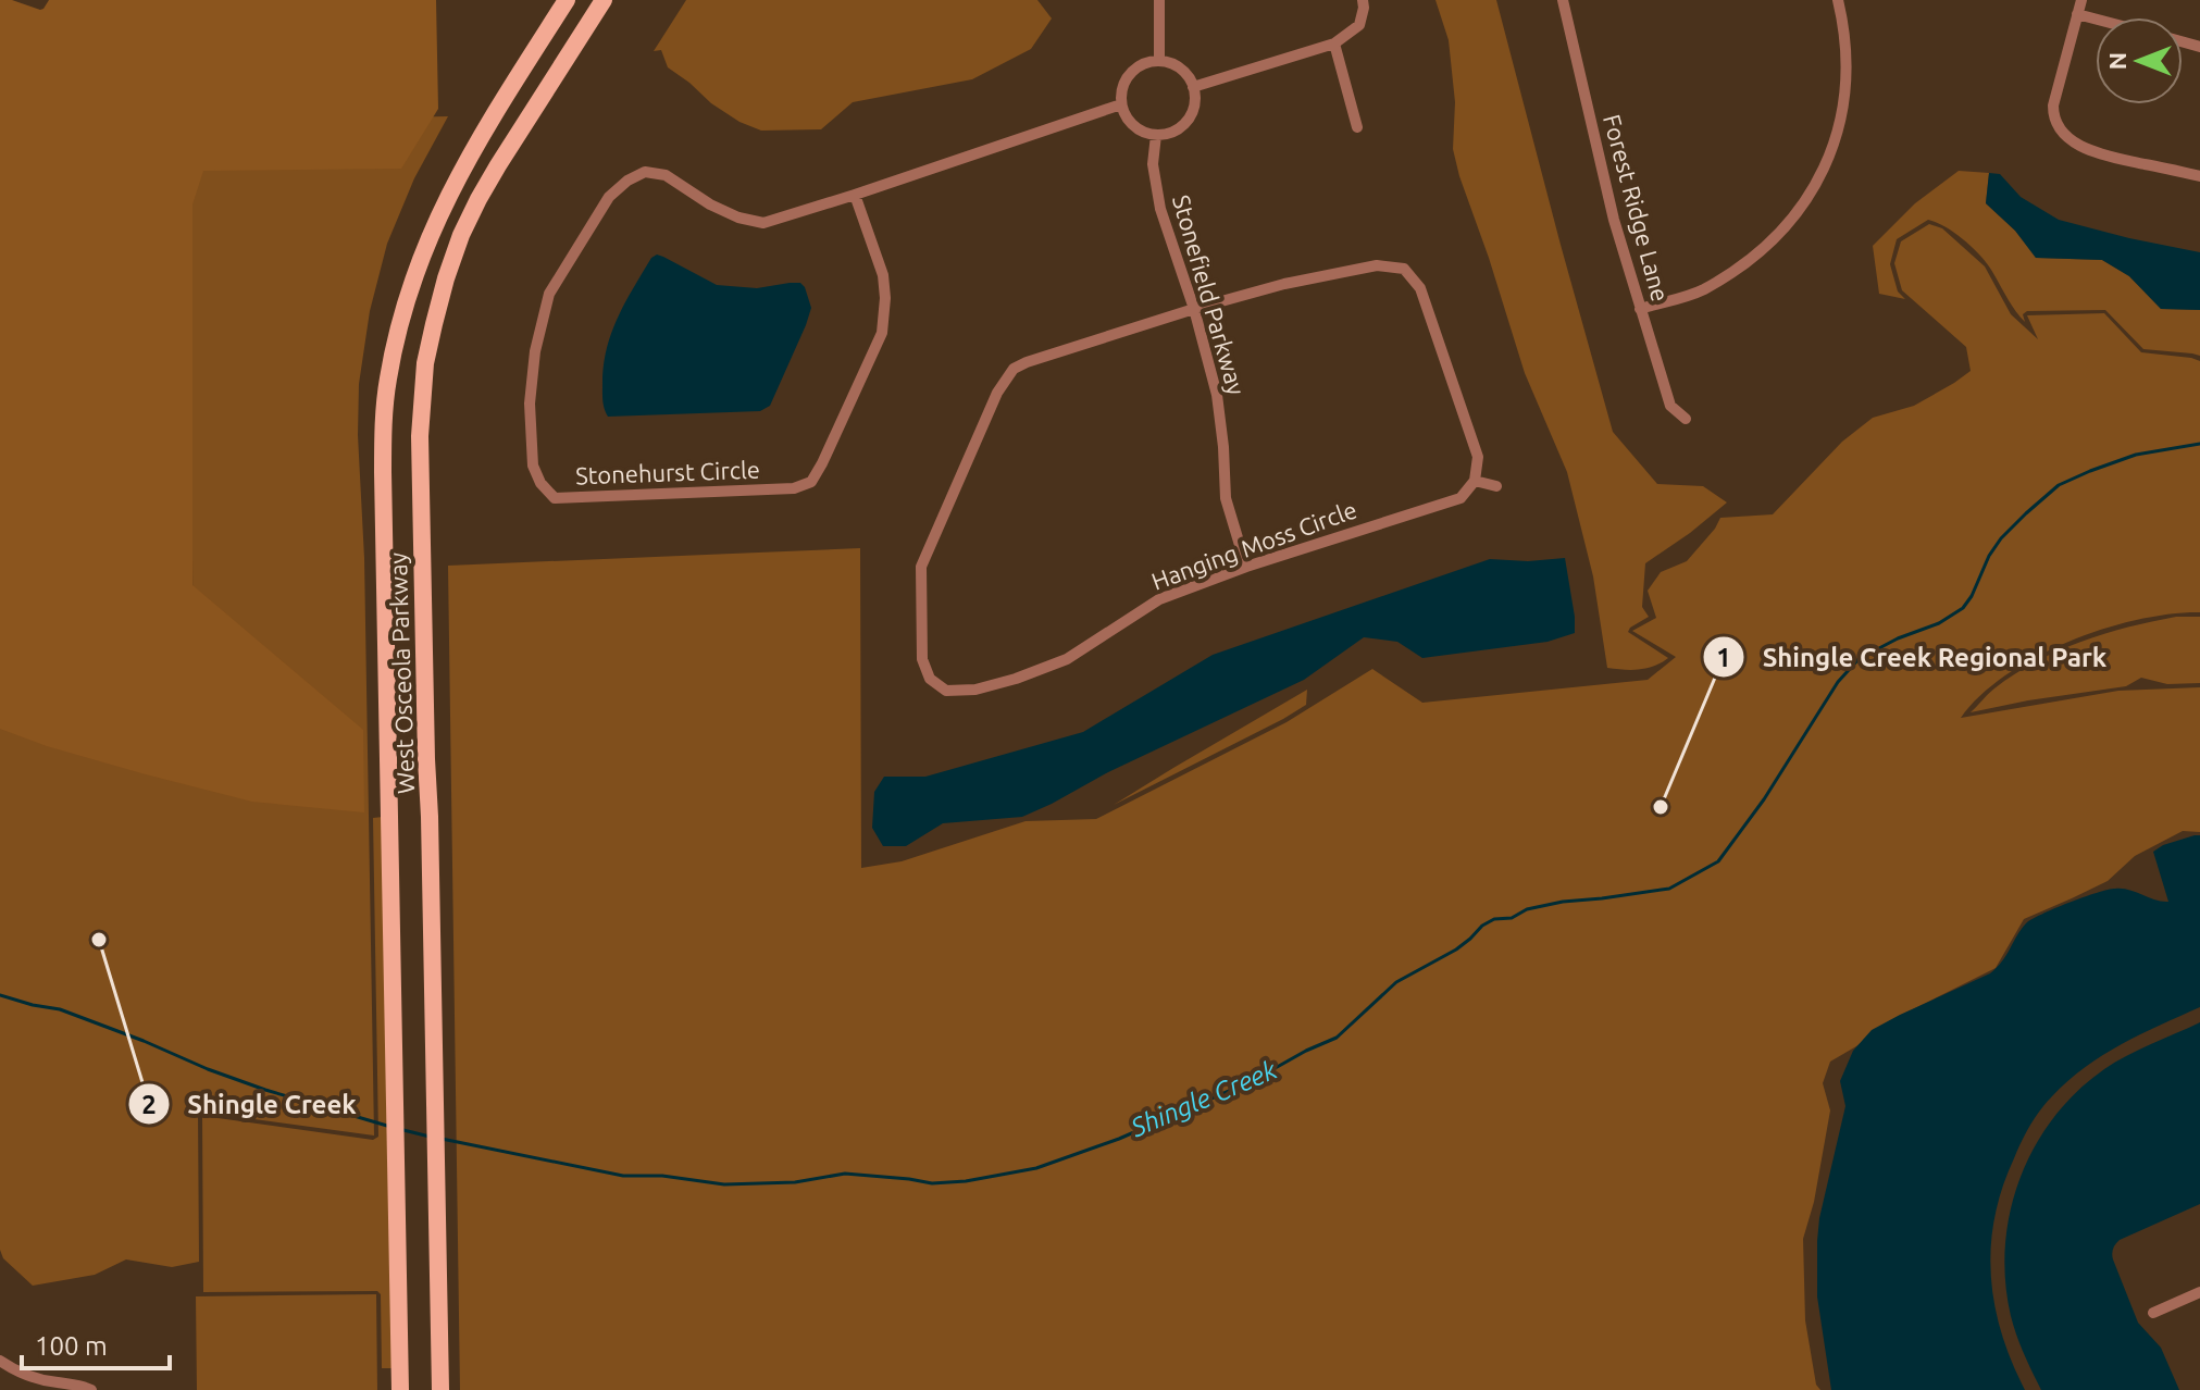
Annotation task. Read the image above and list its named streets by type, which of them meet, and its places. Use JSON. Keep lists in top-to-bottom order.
{
  "streets": {
    "main road": ["West Osceola Parkway"],
    "street": [
      "Forest Ridge Lane",
      "Stonefield Parkway",
      "Stonehurst Circle",
      "Hanging Moss Circle"
    ]
  },
  "crossings": [
    ["Stonefield Parkway", "Stonehurst Circle"],
    ["Stonefield Parkway", "Hanging Moss Circle"]
  ],
  "water": ["Shingle Creek"],
  "places": ["Shingle Creek Regional Park", "Shingle Creek"],
  "scale_bar": "100 m",
  "north": "left"
}
